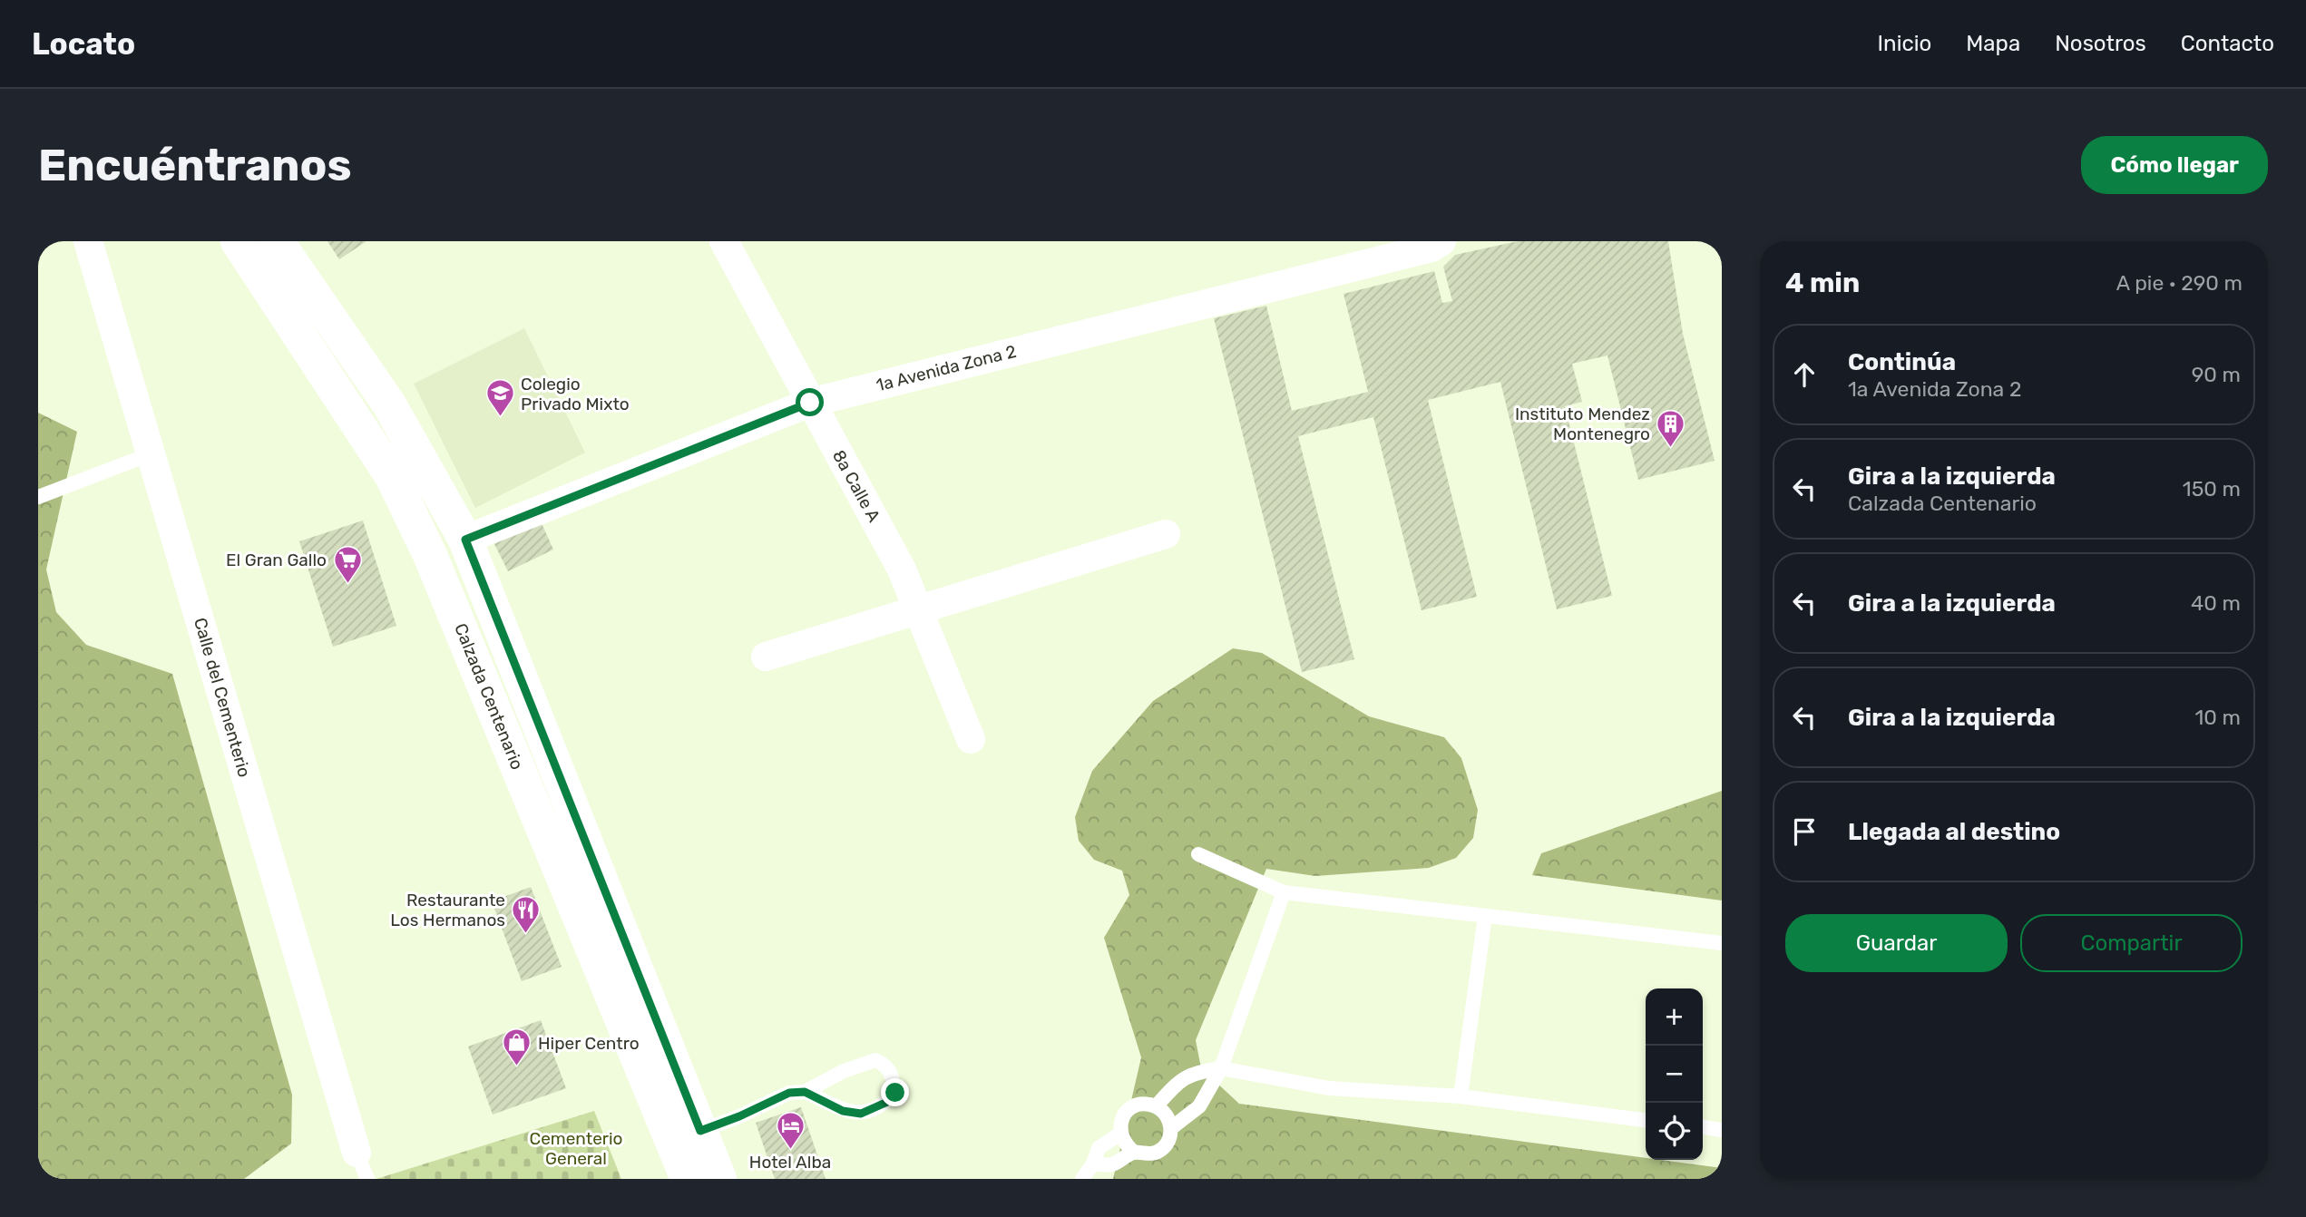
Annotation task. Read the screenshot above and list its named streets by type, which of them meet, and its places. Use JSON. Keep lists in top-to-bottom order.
{
  "streets": {
    "main road": ["Calzada Centenario"],
    "street": ["1a Avenida Zona 2", "8a Calle A", "Calle del Cementerio"]
  },
  "crossings": [
    ["1a Avenida Zona 2", "8a Calle A"],
    ["1a Avenida Zona 2", "Calzada Centenario"]
  ],
  "parks": ["Cementerio General"],
  "places": {
    "school or university": ["Colegio Privado Mixto"],
    "building": ["Instituto Mendez Montenegro"],
    "supermarket": ["El Gran Gallo"],
    "restaurant": ["Restaurante Los Hermanos"],
    "shop": ["Hiper Centro"],
    "hotel": ["Hotel Alba"]
  },
  "page": {
    "header": "Locato",
    "nav": [
      "Inicio",
      "Mapa",
      "Nosotros",
      "Contacto"
    ],
    "buttons": [
      "Cómo llegar",
      ["Guardar", "Compartir"]
    ],
    "title": "Encuéntranos",
    "heading": ["4 min", "A pie · 290 m"],
    "list": [
      ["Continúa", "1a Avenida Zona 2", "90 m"],
      ["Gira a la izquierda", "Calzada Centenario", "150 m"],
      ["Gira a la izquierda", "40 m"],
      ["Gira a la izquierda", "10 m"],
      "Llegada al destino"
    ],
    "map_buttons": ["+", "−"]
  }
}
